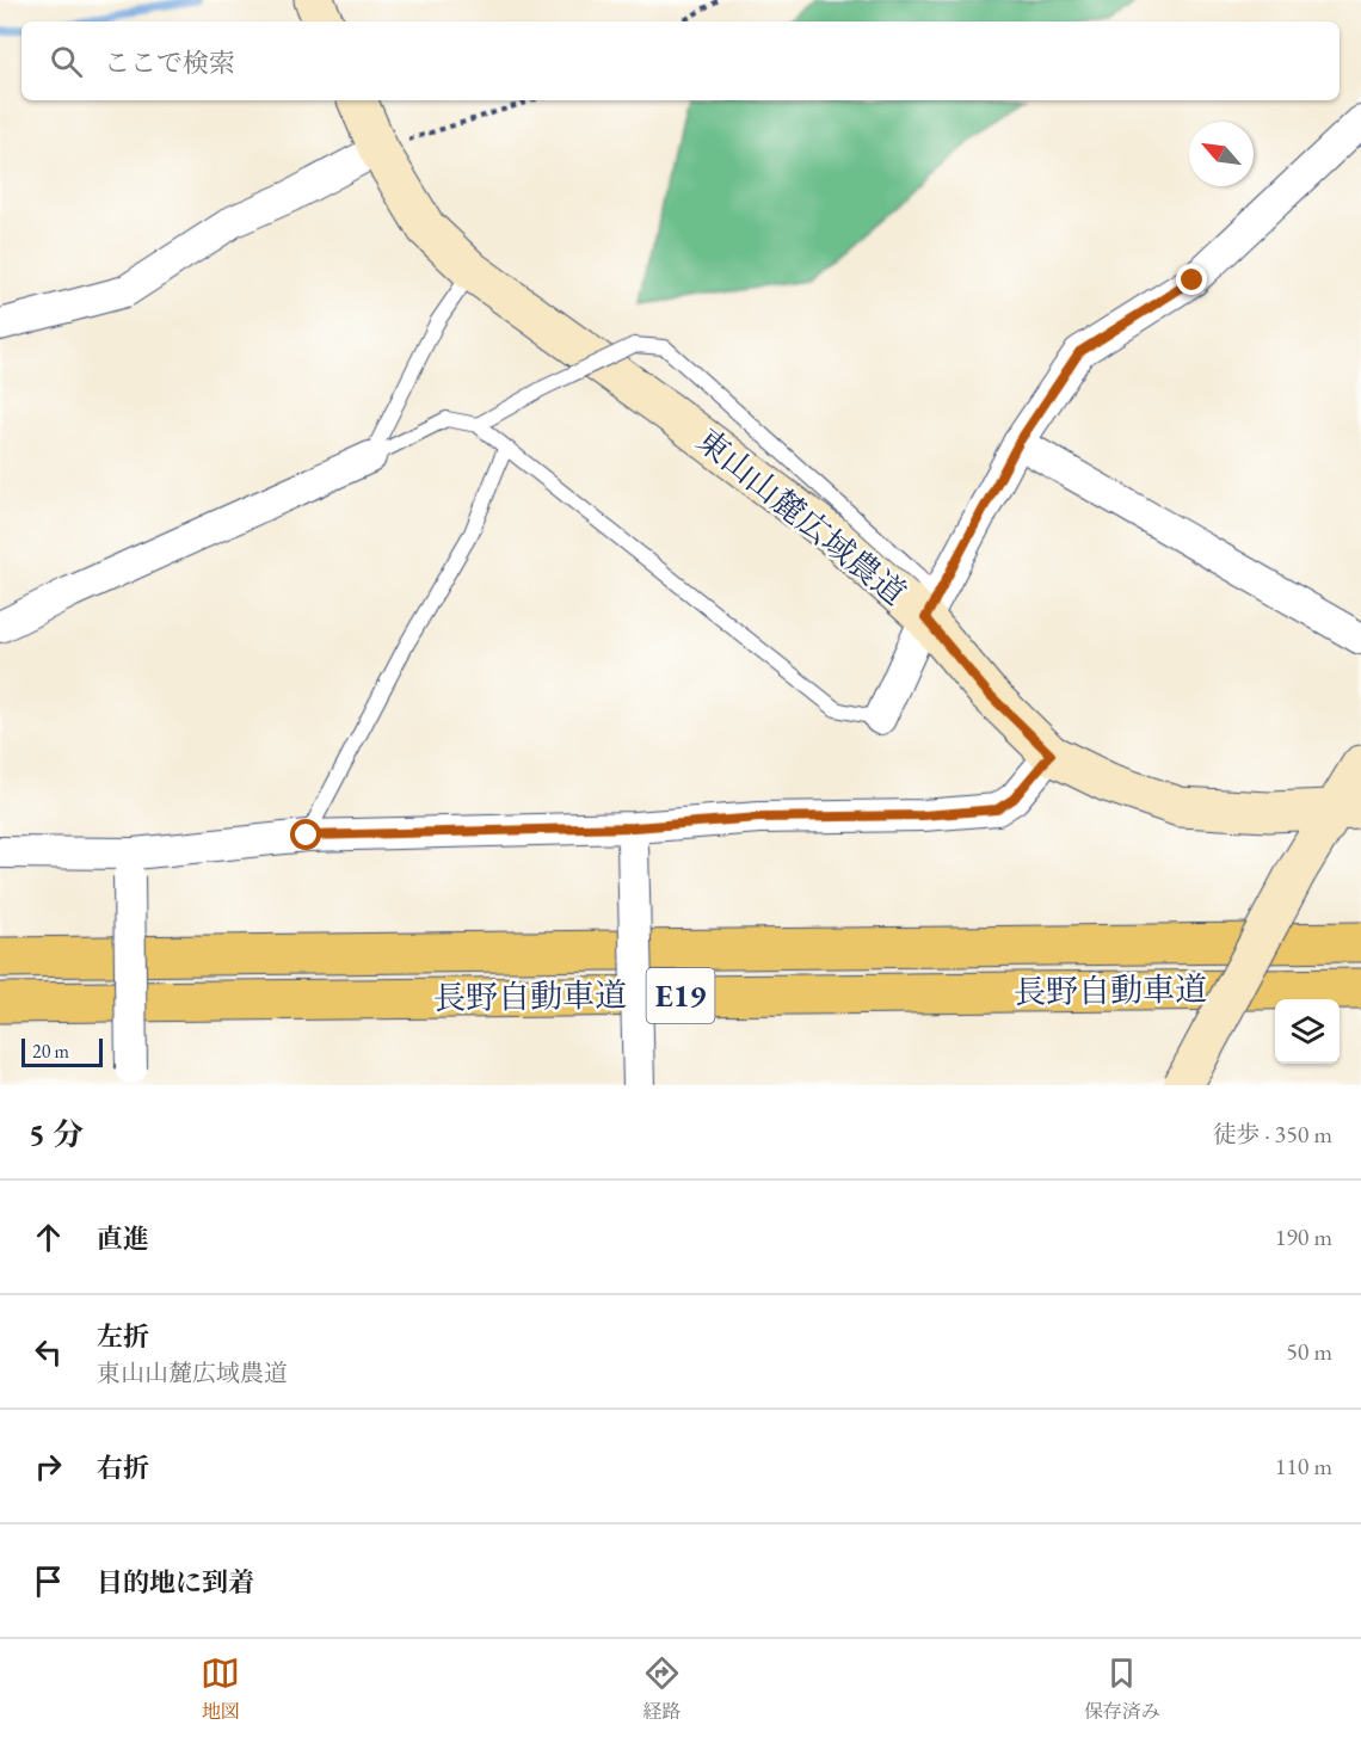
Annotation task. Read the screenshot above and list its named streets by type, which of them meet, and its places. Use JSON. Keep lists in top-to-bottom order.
{
  "streets": {
    "highway": ["長野自動車道", "E19"],
    "street": ["東山山麓広域農道"]
  },
  "scale_bar": "20 m",
  "north": "top left",
  "page": {
    "search": "ここで検索",
    "scale": "20 m",
    "heading": ["5 分", "徒歩 · 350 m"],
    "list": [
      ["直進", "190 m"],
      ["左折", "東山山麓広域農道", "50 m"],
      ["右折", "110 m"],
      "目的地に到着"
    ],
    "nav": ["地図", "経路", "保存済み"]
  }
}
